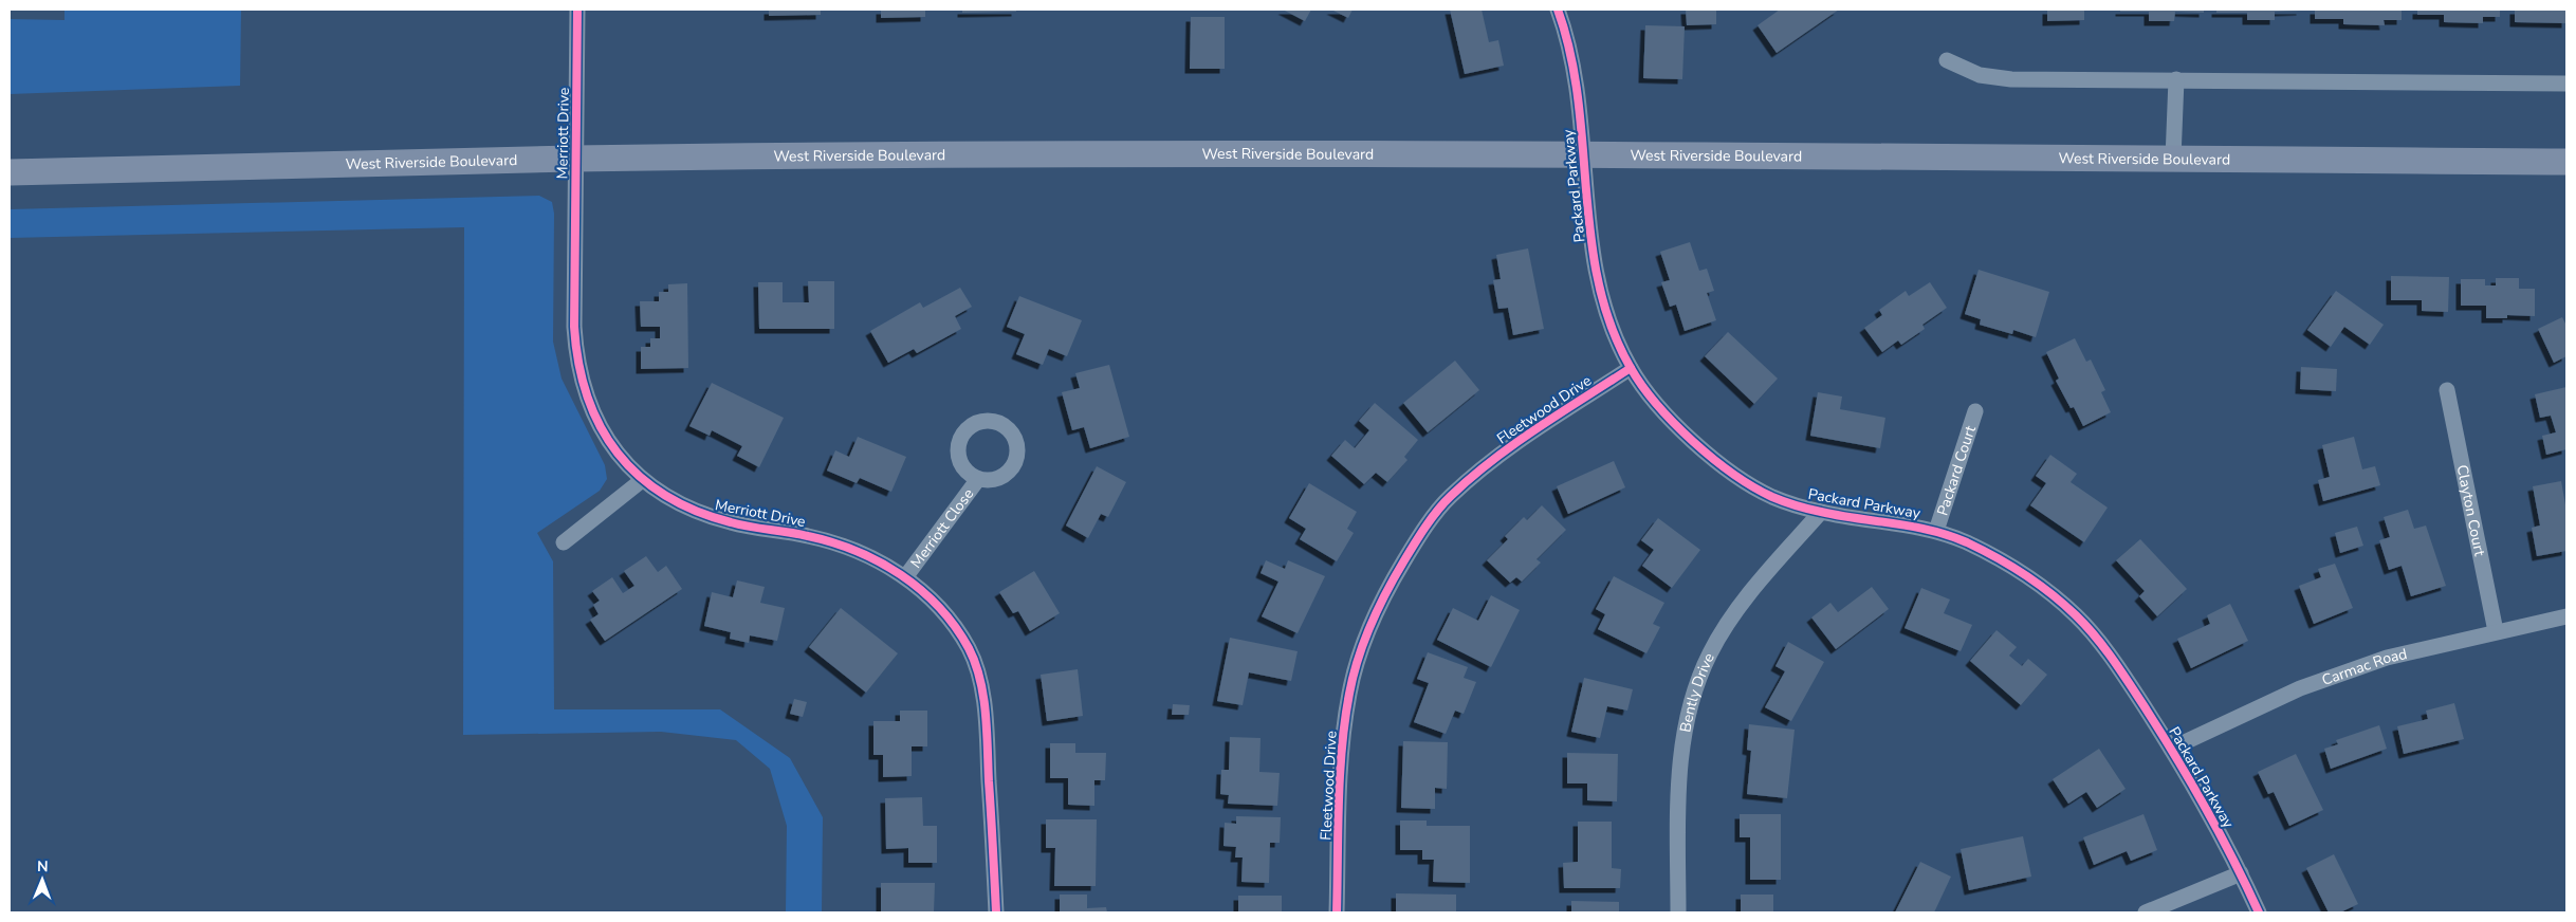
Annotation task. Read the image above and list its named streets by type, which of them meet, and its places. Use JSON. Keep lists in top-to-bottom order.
{
  "streets": {
    "main road": ["West Riverside Boulevard"],
    "street": [
      "Merriott Drive",
      "Packard Parkway",
      "Fleetwood Drive",
      "Packard Court",
      "Clayton Court",
      "Merriott Close",
      "Carmac Road",
      "Bently Drive"
    ]
  },
  "crossings": [
    ["Merriott Drive", "West Riverside Boulevard"],
    ["Merriott Drive", "Merriott Close"],
    ["West Riverside Boulevard", "Packard Parkway"],
    ["Packard Parkway", "Fleetwood Drive"],
    ["Packard Parkway", "Packard Court"],
    ["Packard Parkway", "Carmac Road"],
    ["Packard Parkway", "Bently Drive"],
    ["Clayton Court", "Carmac Road"]
  ],
  "north": "top"
}
